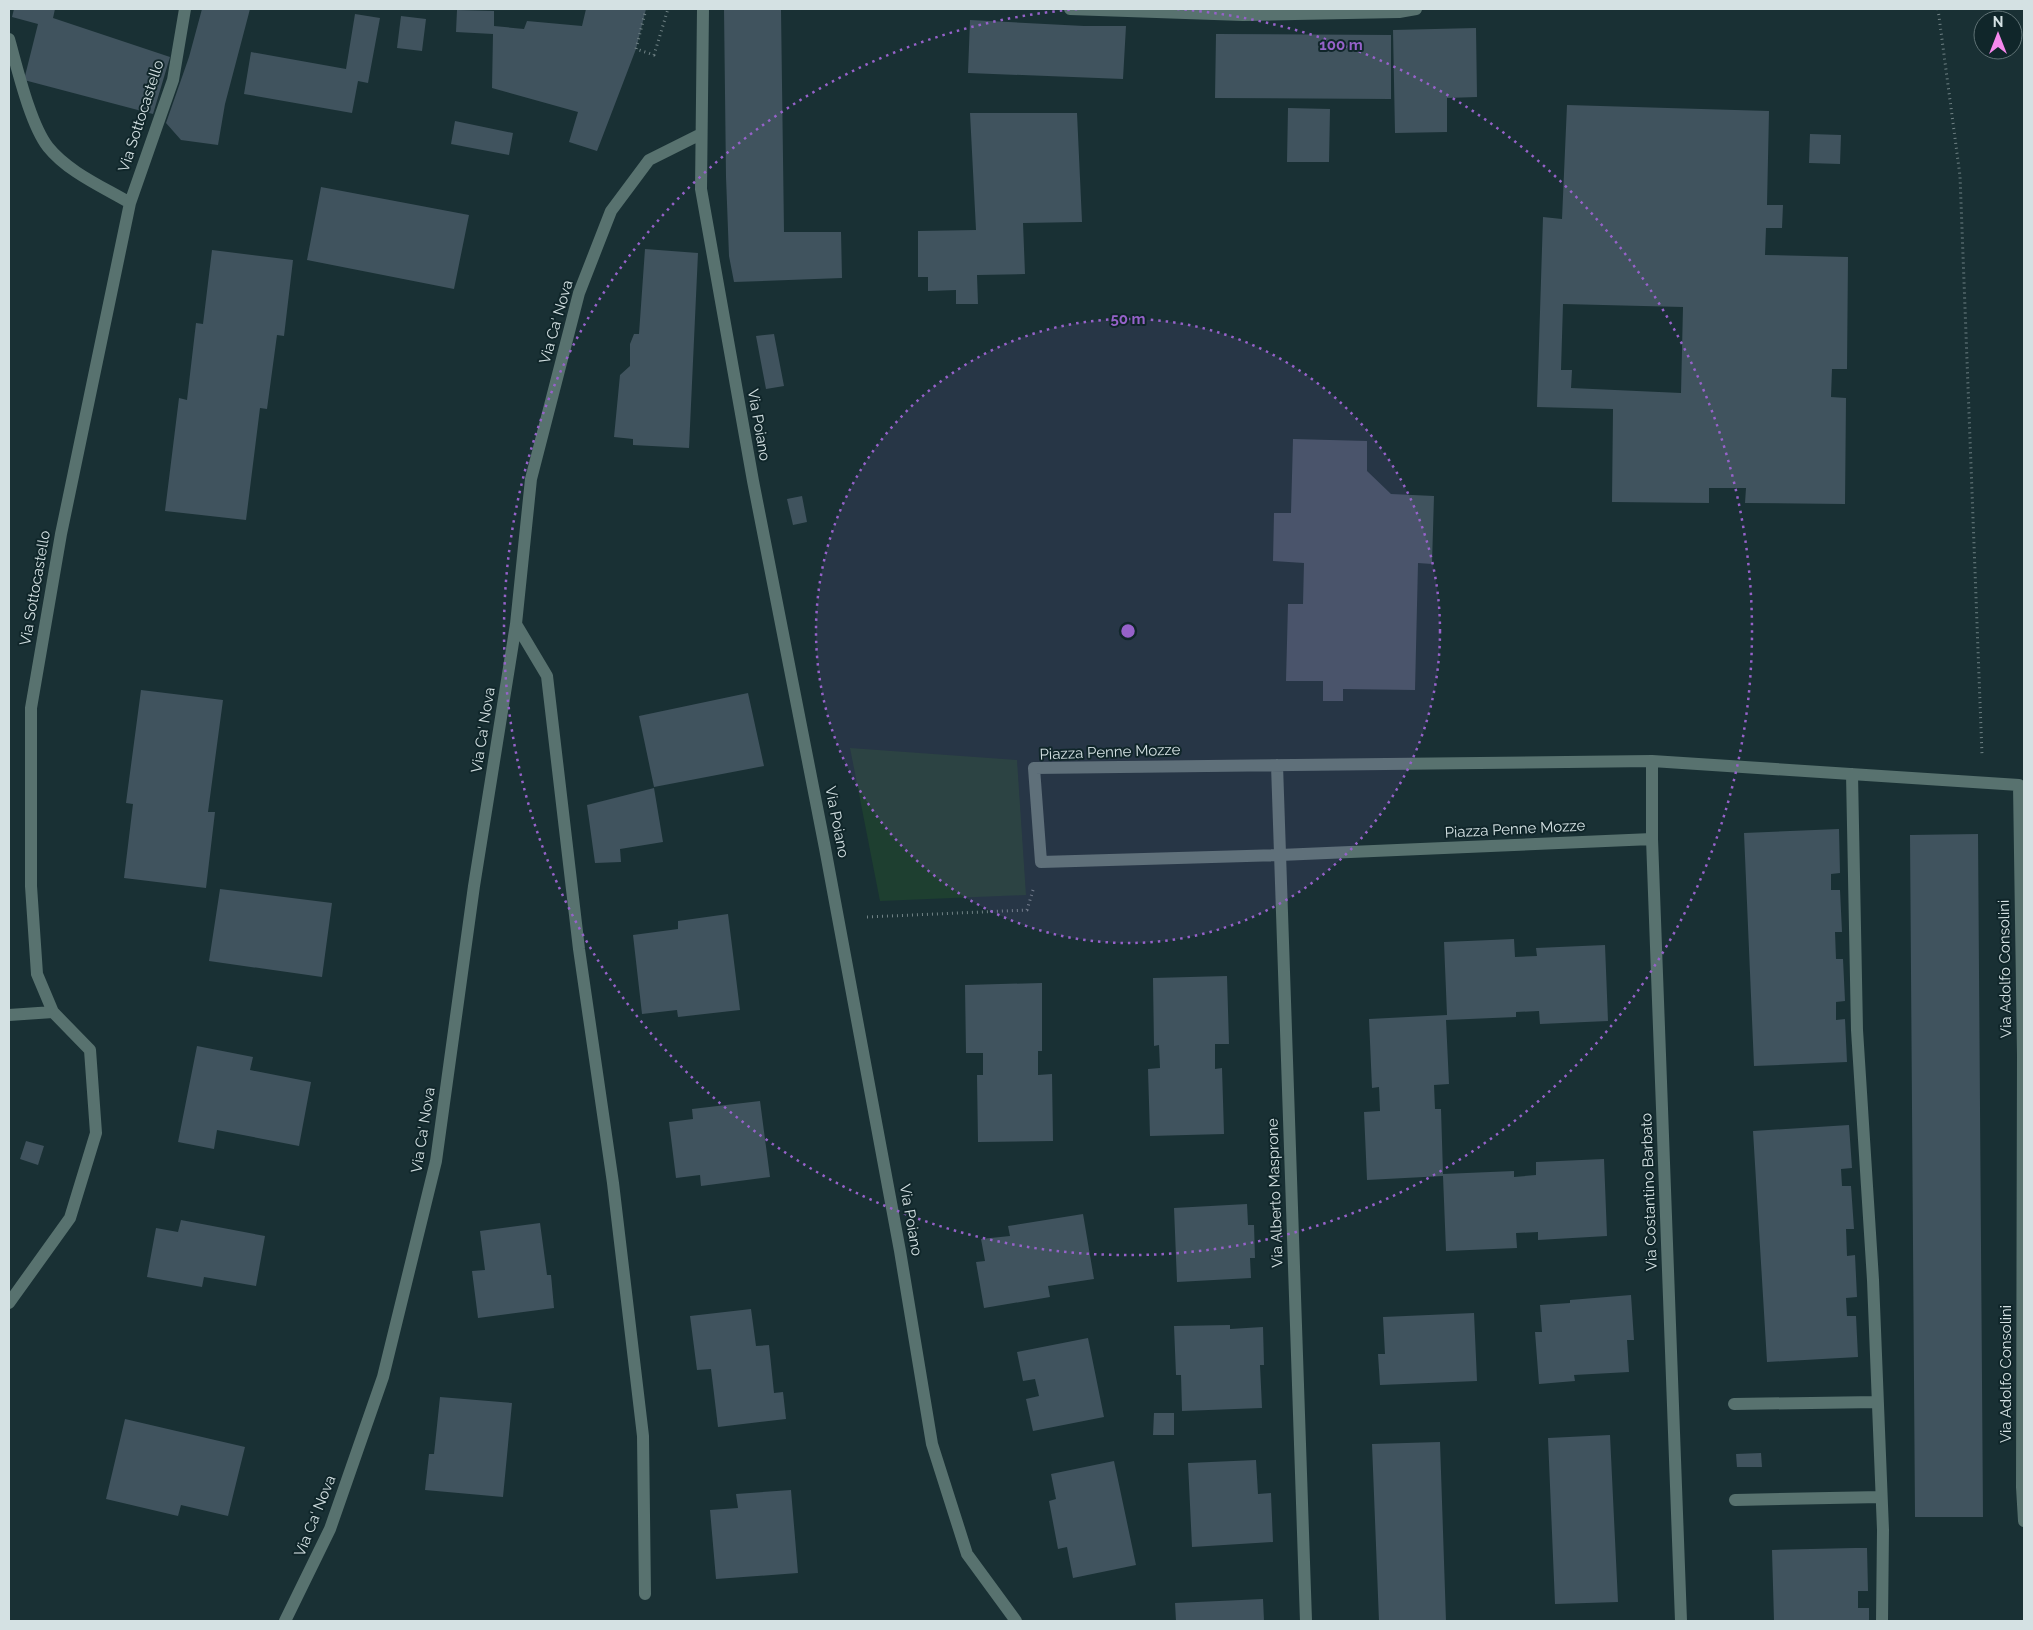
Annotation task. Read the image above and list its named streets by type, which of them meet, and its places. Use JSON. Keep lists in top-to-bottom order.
{
  "streets": {
    "street": [
      "Via Sottocastello",
      "Via Ca' Nova",
      "Via Poiano",
      "Piazza Penne Mozze",
      "Via Adolfo Consolini",
      "Via Costantino Barbato",
      "Via Alberto Masprone"
    ]
  },
  "crossings": [
    ["Via Ca' Nova", "Via Poiano"],
    ["Piazza Penne Mozze", "Via Adolfo Consolini"],
    ["Piazza Penne Mozze", "Via Costantino Barbato"],
    ["Piazza Penne Mozze", "Via Alberto Masprone"],
    ["Via Adolfo Consolini", "Via Costantino Barbato"]
  ],
  "north": "top",
  "rings": ["100 m", "50 m"]
}
